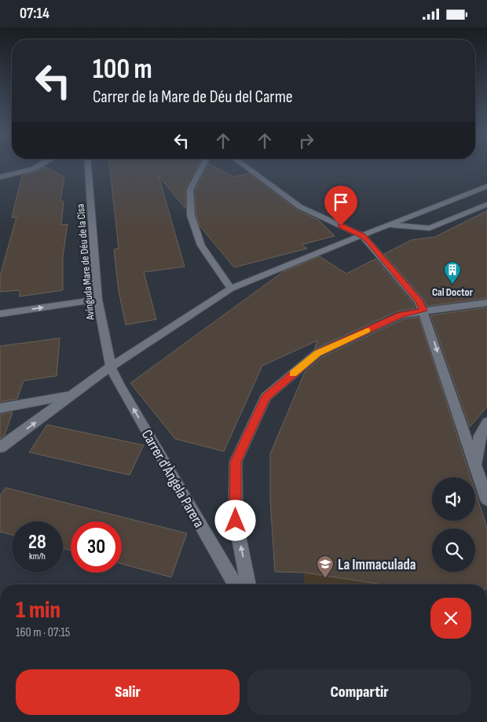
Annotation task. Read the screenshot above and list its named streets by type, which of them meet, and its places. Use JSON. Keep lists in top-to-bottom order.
{
  "streets": {
    "street": ["Avinguda Mare de Déu de la Cisa", "Carrer d'Àngela Parera"]
  },
  "crossings": [
    ["Avinguda Mare de Déu de la Cisa", "Carrer d'Àngela Parera"]
  ],
  "one_way": ["Carrer d'Àngela Parera"],
  "places": {
    "building": ["Cal Doctor"],
    "school or university": ["La Immaculada"]
  },
  "page": {
    "status": "07:14",
    "turn": ["100 m", "Carrer de la Mare de Déu del Carme"],
    "speed": "28 km/h",
    "limit": "30",
    "heading": ["1 min", "160 m · 07:15"],
    "buttons": ["Salir", "Compartir"]
  }
}
